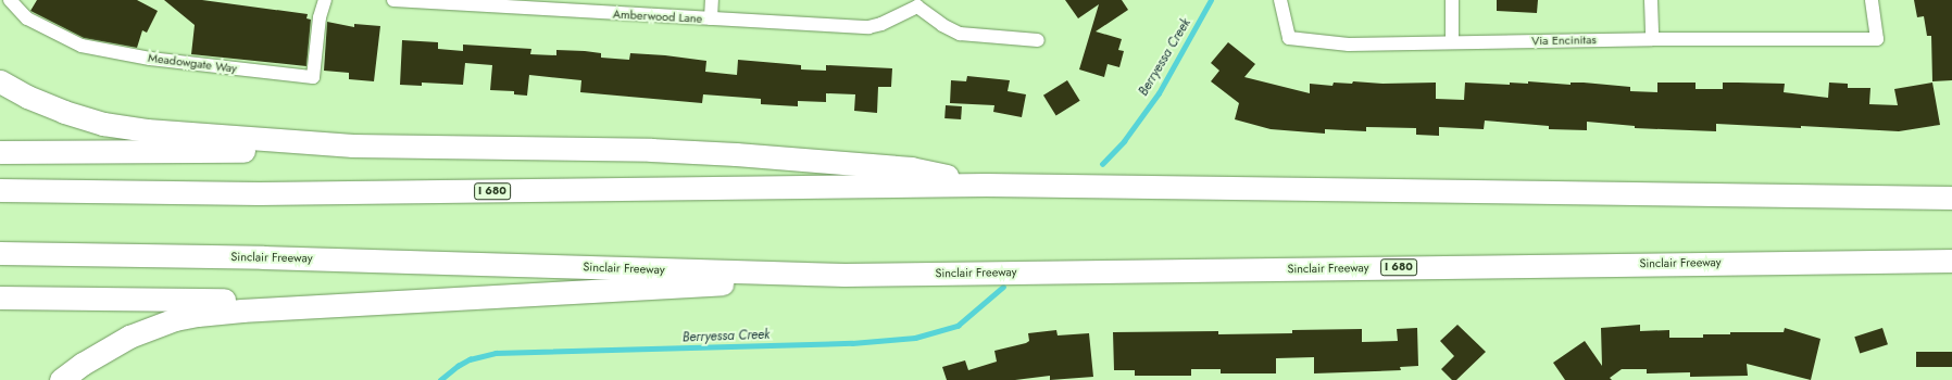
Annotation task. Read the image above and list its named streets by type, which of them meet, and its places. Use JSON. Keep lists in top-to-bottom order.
{
  "streets": {
    "highway": ["I 680", "Sinclair Freeway"],
    "street": ["Amberwood Lane", "Via Encinitas", "Meadowgate Way"]
  },
  "water": ["Berryessa Creek"]
}
